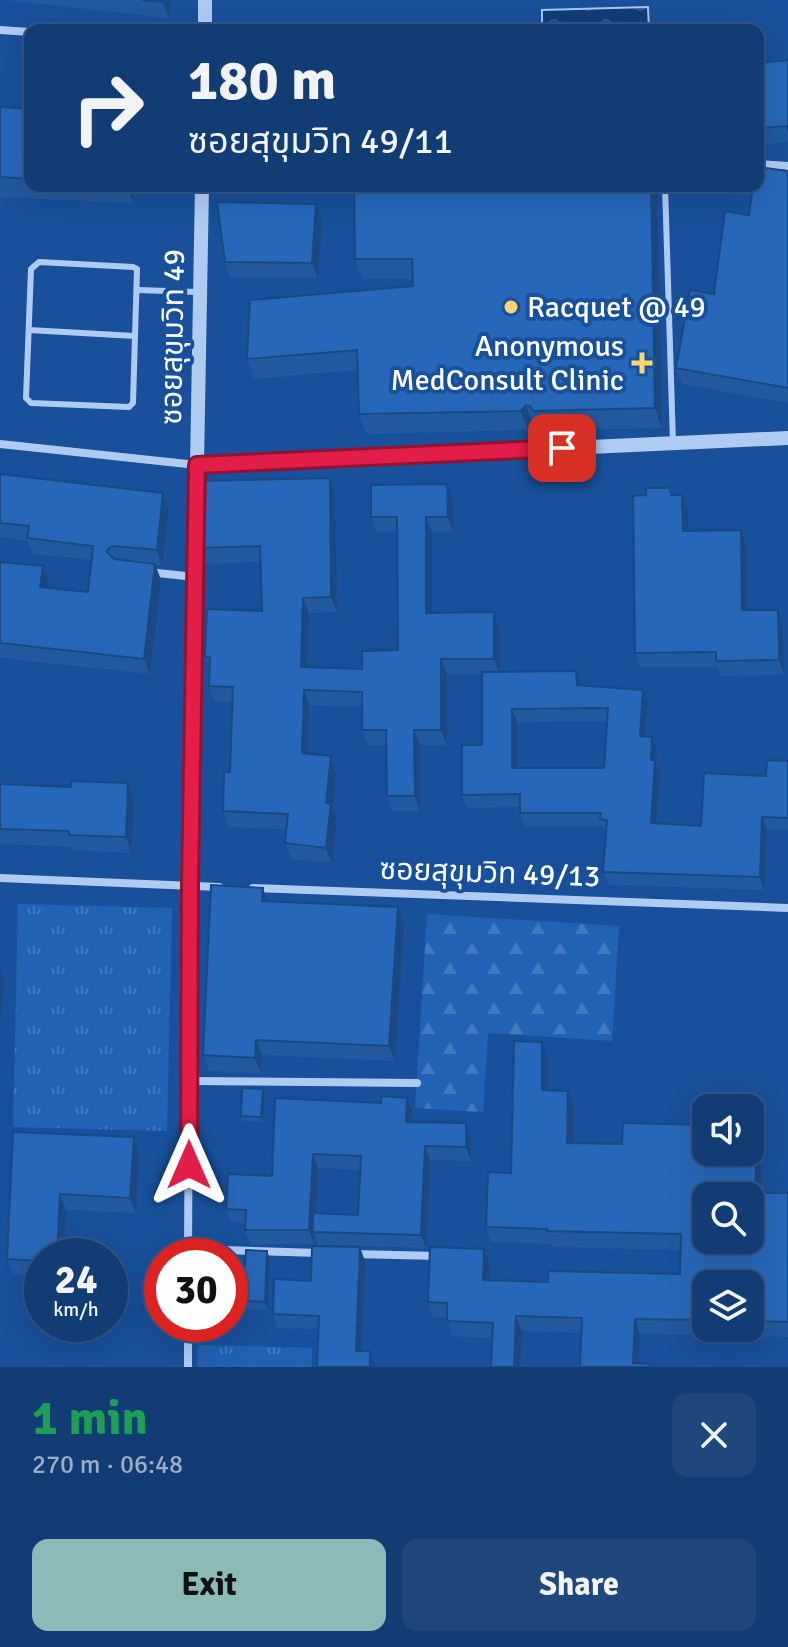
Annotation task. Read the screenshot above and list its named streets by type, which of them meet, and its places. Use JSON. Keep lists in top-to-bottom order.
{
  "streets": {
    "street": ["ซอยสุขุมวิท 49", "ซอยสุขุมวิท 49/13"]
  },
  "crossings": [
    ["ซอยสุขุมวิท 49", "ซอยสุขุมวิท 49/13"]
  ],
  "places": {
    "other": ["Racquet @ 49"],
    "health": ["Anonymous MedConsult Clinic"]
  },
  "page": {
    "turn": ["180 m", "ซอยสุขุมวิท 49/11"],
    "speed": "24 km/h",
    "limit": "30",
    "heading": ["1 min", "270 m · 06:48"],
    "buttons": ["Exit", "Share"]
  }
}
